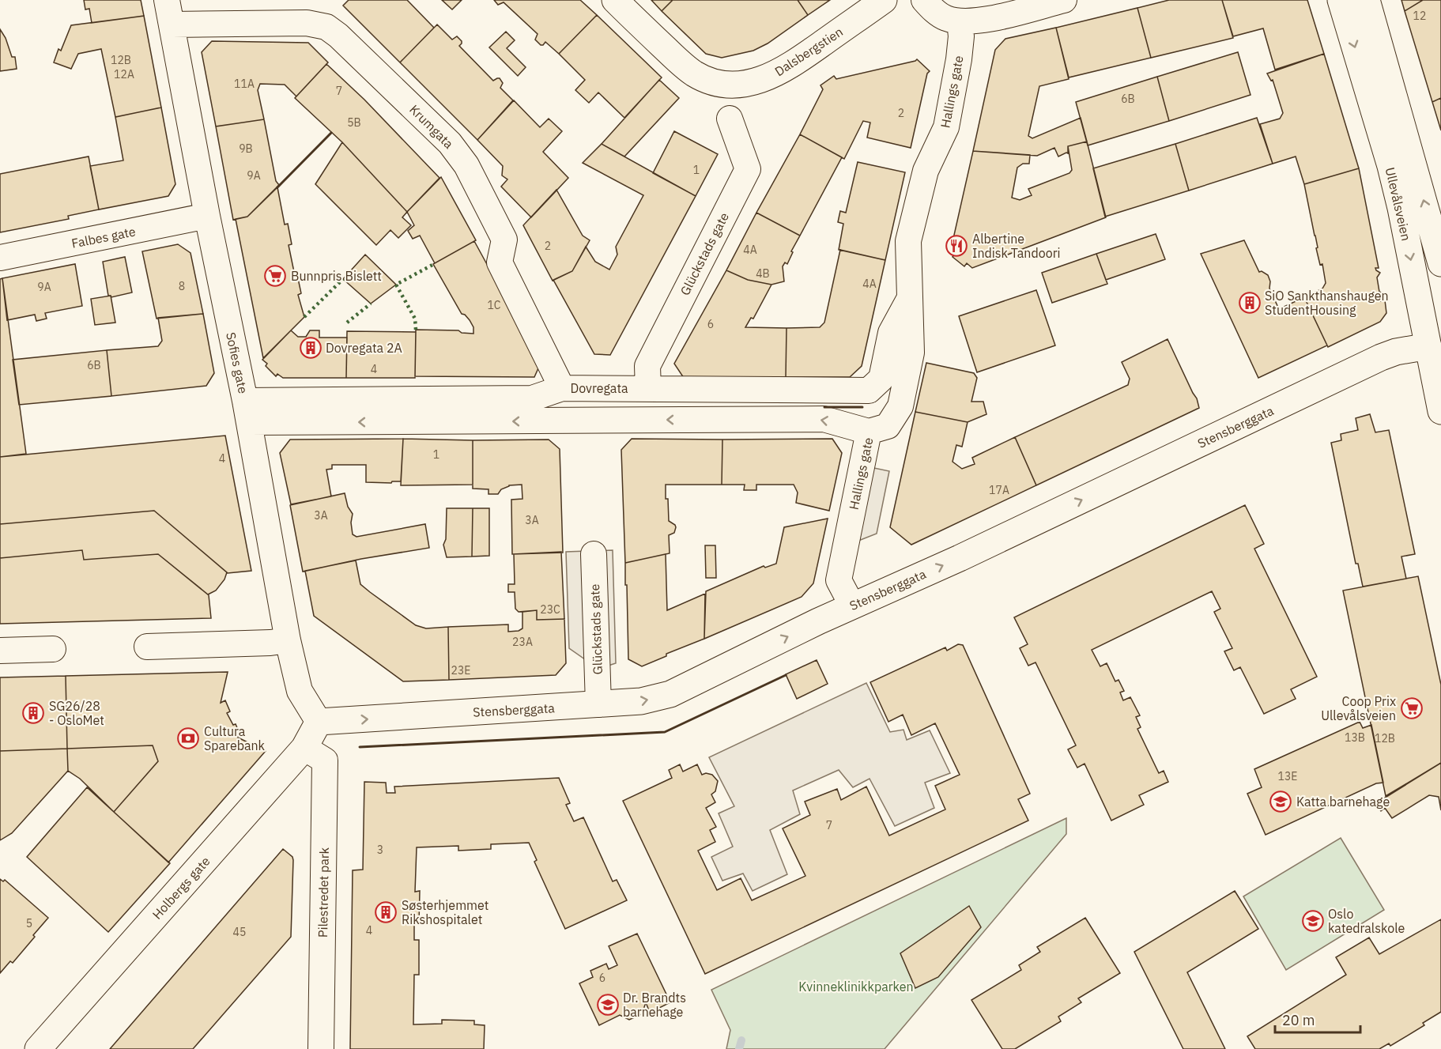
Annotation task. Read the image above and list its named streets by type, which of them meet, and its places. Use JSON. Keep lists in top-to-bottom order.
{
  "streets": {
    "street": [
      "Dalsbergstien",
      "Hallings gate",
      "Krumgata",
      "Ullevålsveien",
      "Falbes gate",
      "Glückstads gate",
      "Sofies gate",
      "Dovregata",
      "Stensberggata",
      "Holbergs gate",
      "Pilestredet park"
    ]
  },
  "crossings": [
    ["Hallings gate", "Dovregata"],
    ["Hallings gate", "Stensberggata"],
    ["Krumgata", "Sofies gate"],
    ["Krumgata", "Dovregata"],
    ["Ullevålsveien", "Stensberggata"],
    ["Falbes gate", "Sofies gate"],
    ["Glückstads gate", "Dovregata"],
    ["Glückstads gate", "Stensberggata"],
    ["Sofies gate", "Dovregata"],
    ["Sofies gate", "Stensberggata"],
    ["Sofies gate", "Holbergs gate"],
    ["Stensberggata", "Holbergs gate"],
    ["Holbergs gate", "Pilestredet park"]
  ],
  "one_way": ["Stensberggata"],
  "parks": ["Kvinneklinikkparken"],
  "places": {
    "restaurant": ["Albertine Indisk Tandoori"],
    "supermarket": ["Bunnpris Bislett", "Coop Prix Ullevålsveien"],
    "building": [
      "SiO Sankthanshaugen StudentHousing",
      "Dovregata 2A",
      "SG26/28 - OsloMet",
      "Søsterhjemmet Rikshospitalet"
    ],
    "bank": ["Cultura Sparebank"],
    "school or university": ["Katta barnehage", "Oslo katedralskole", "Dr. Brandts barnehage"]
  },
  "house_numbers": [
    "12",
    "12B",
    "12A",
    "11A",
    "7",
    "6B",
    "2",
    "5B",
    "9B",
    "1",
    "9A",
    "2",
    "4A",
    "4B",
    "4A",
    "8",
    "9A",
    "1C",
    "6",
    "6B",
    "4",
    "1",
    "4",
    "17A",
    "3A",
    "3A",
    "23C",
    "23A",
    "23E",
    "13B",
    "12B",
    "13E",
    "7",
    "3",
    "5",
    "4",
    "45",
    "6"
  ],
  "scale_bar": "20 m"
}
